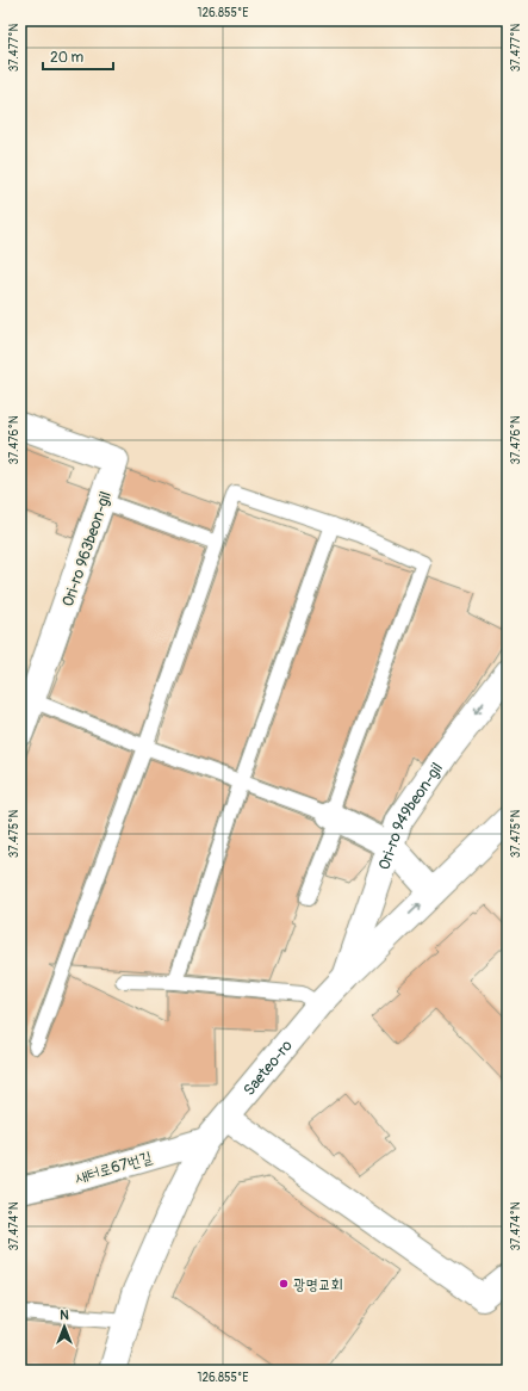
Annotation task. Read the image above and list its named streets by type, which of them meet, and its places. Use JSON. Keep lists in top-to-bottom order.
{
  "streets": {
    "street": [
      "Ori-ro 963beon-gil",
      "Ori-ro 949beon-gil",
      "Saeteo-ro",
      "새터로67번길"
    ]
  },
  "crossings": [
    ["Ori-ro 949beon-gil", "Saeteo-ro"],
    ["Saeteo-ro", "새터로67번길"]
  ],
  "one_way": ["Ori-ro 949beon-gil"],
  "places": ["광명교회"],
  "scale_bar": "20 m",
  "north": "top",
  "coordinates": [
    "126.855°E",
    "37.477°N",
    "37.476°N",
    "37.475°N",
    "37.474°N"
  ]
}
